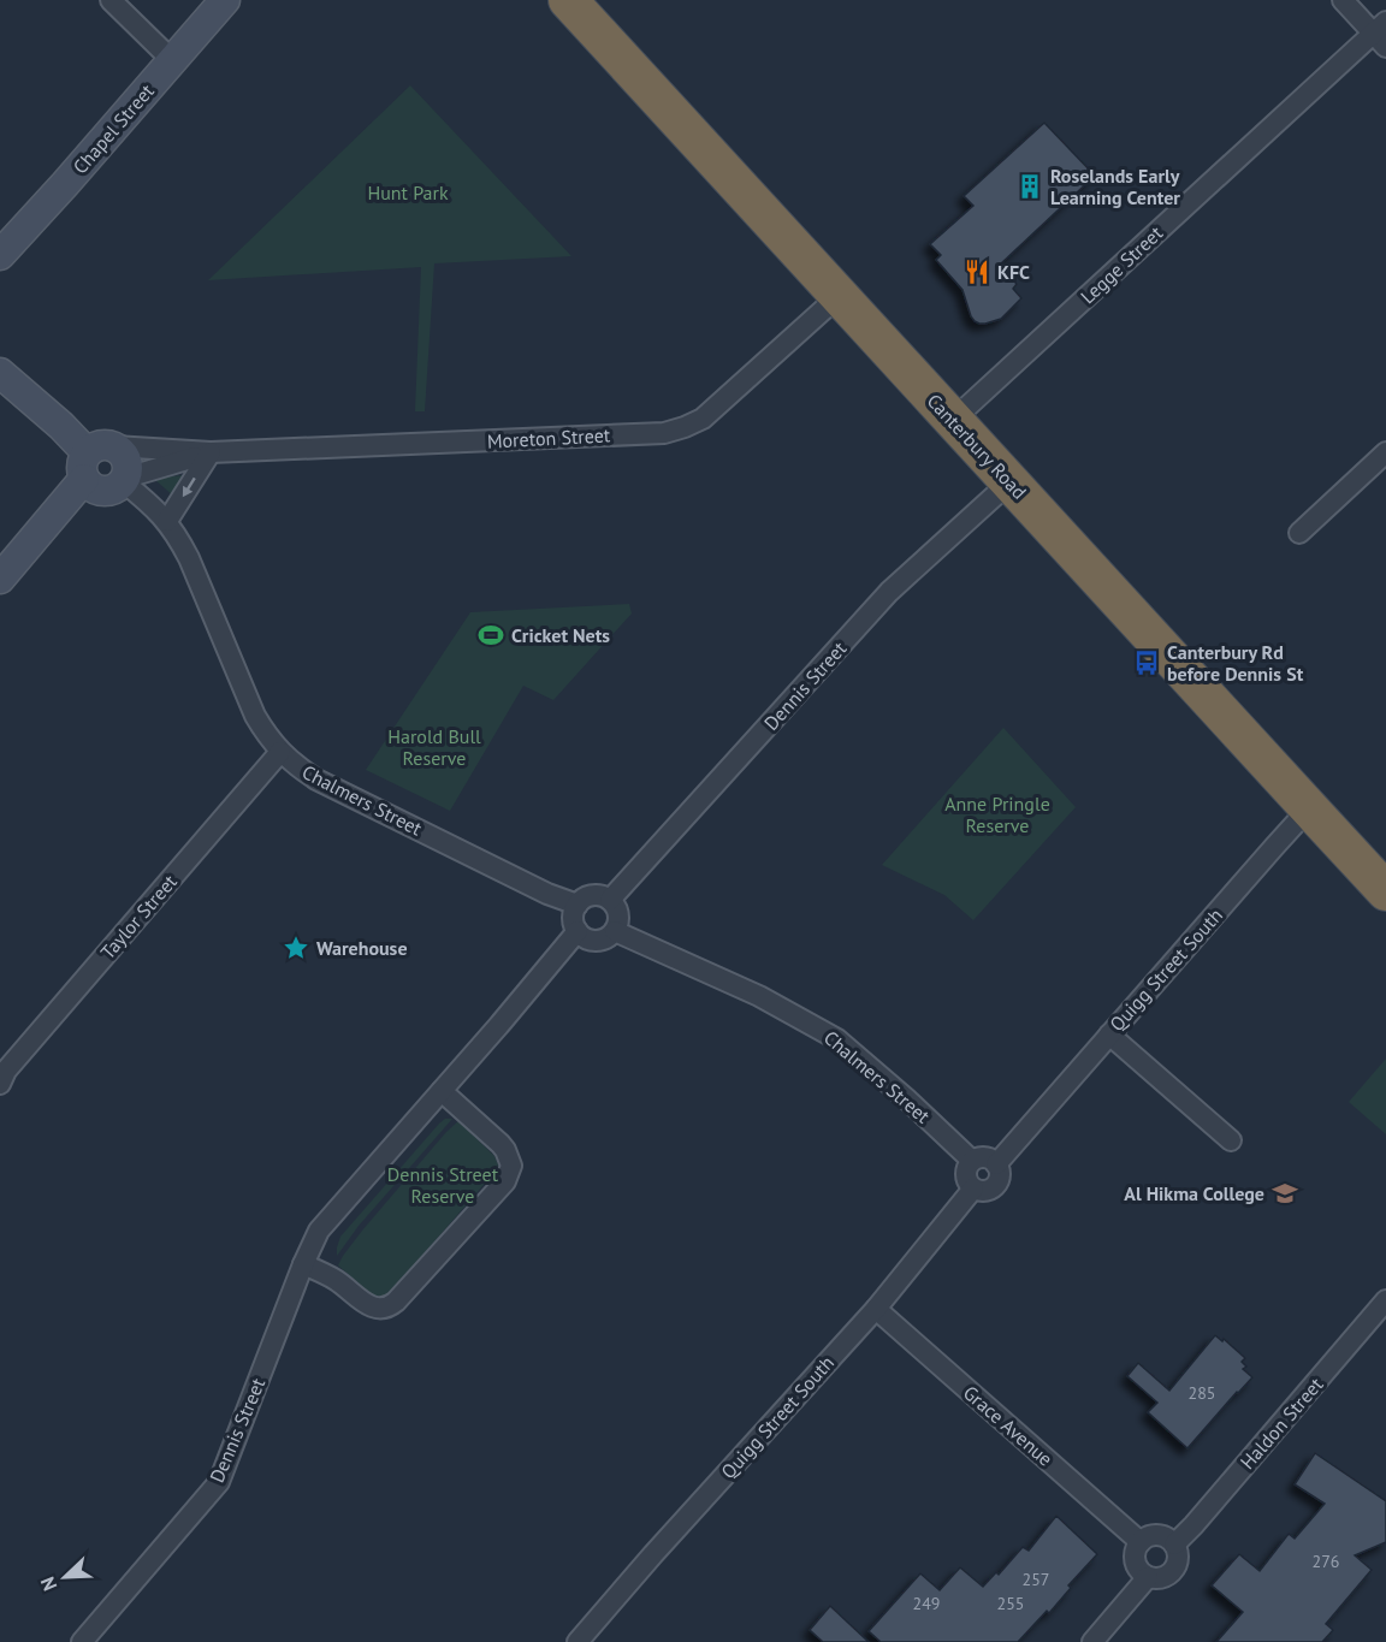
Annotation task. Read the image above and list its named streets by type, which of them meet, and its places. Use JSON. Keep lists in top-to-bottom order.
{
  "streets": {
    "highway": ["Canterbury Road"],
    "street": [
      "Chapel Street",
      "Legge Street",
      "Moreton Street",
      "Dennis Street",
      "Chalmers Street",
      "Taylor Street",
      "Quigg Street South",
      "Haldon Street",
      "Grace Avenue"
    ]
  },
  "crossings": [
    ["Legge Street", "Canterbury Road"],
    ["Moreton Street", "Canterbury Road"],
    ["Moreton Street", "Chalmers Street"],
    ["Canterbury Road", "Dennis Street"],
    ["Canterbury Road", "Quigg Street South"],
    ["Dennis Street", "Chalmers Street"],
    ["Chalmers Street", "Taylor Street"],
    ["Chalmers Street", "Quigg Street South"],
    ["Quigg Street South", "Grace Avenue"],
    ["Haldon Street", "Grace Avenue"]
  ],
  "parks": [
    "Hunt Park",
    "Harold Bull Reserve",
    "Anne Pringle Reserve",
    "Dennis Street Reserve"
  ],
  "places": {
    "building": ["Roselands Early Learning Center"],
    "restaurant": ["KFC"],
    "sports": ["Cricket Nets"],
    "bus stop": ["Canterbury Rd before Dennis St"],
    "place": ["Warehouse"],
    "school or university": ["Al Hikma College"]
  },
  "house_numbers": [
    "285",
    "276",
    "257",
    "249",
    "255"
  ],
  "north": "bottom left"
}
